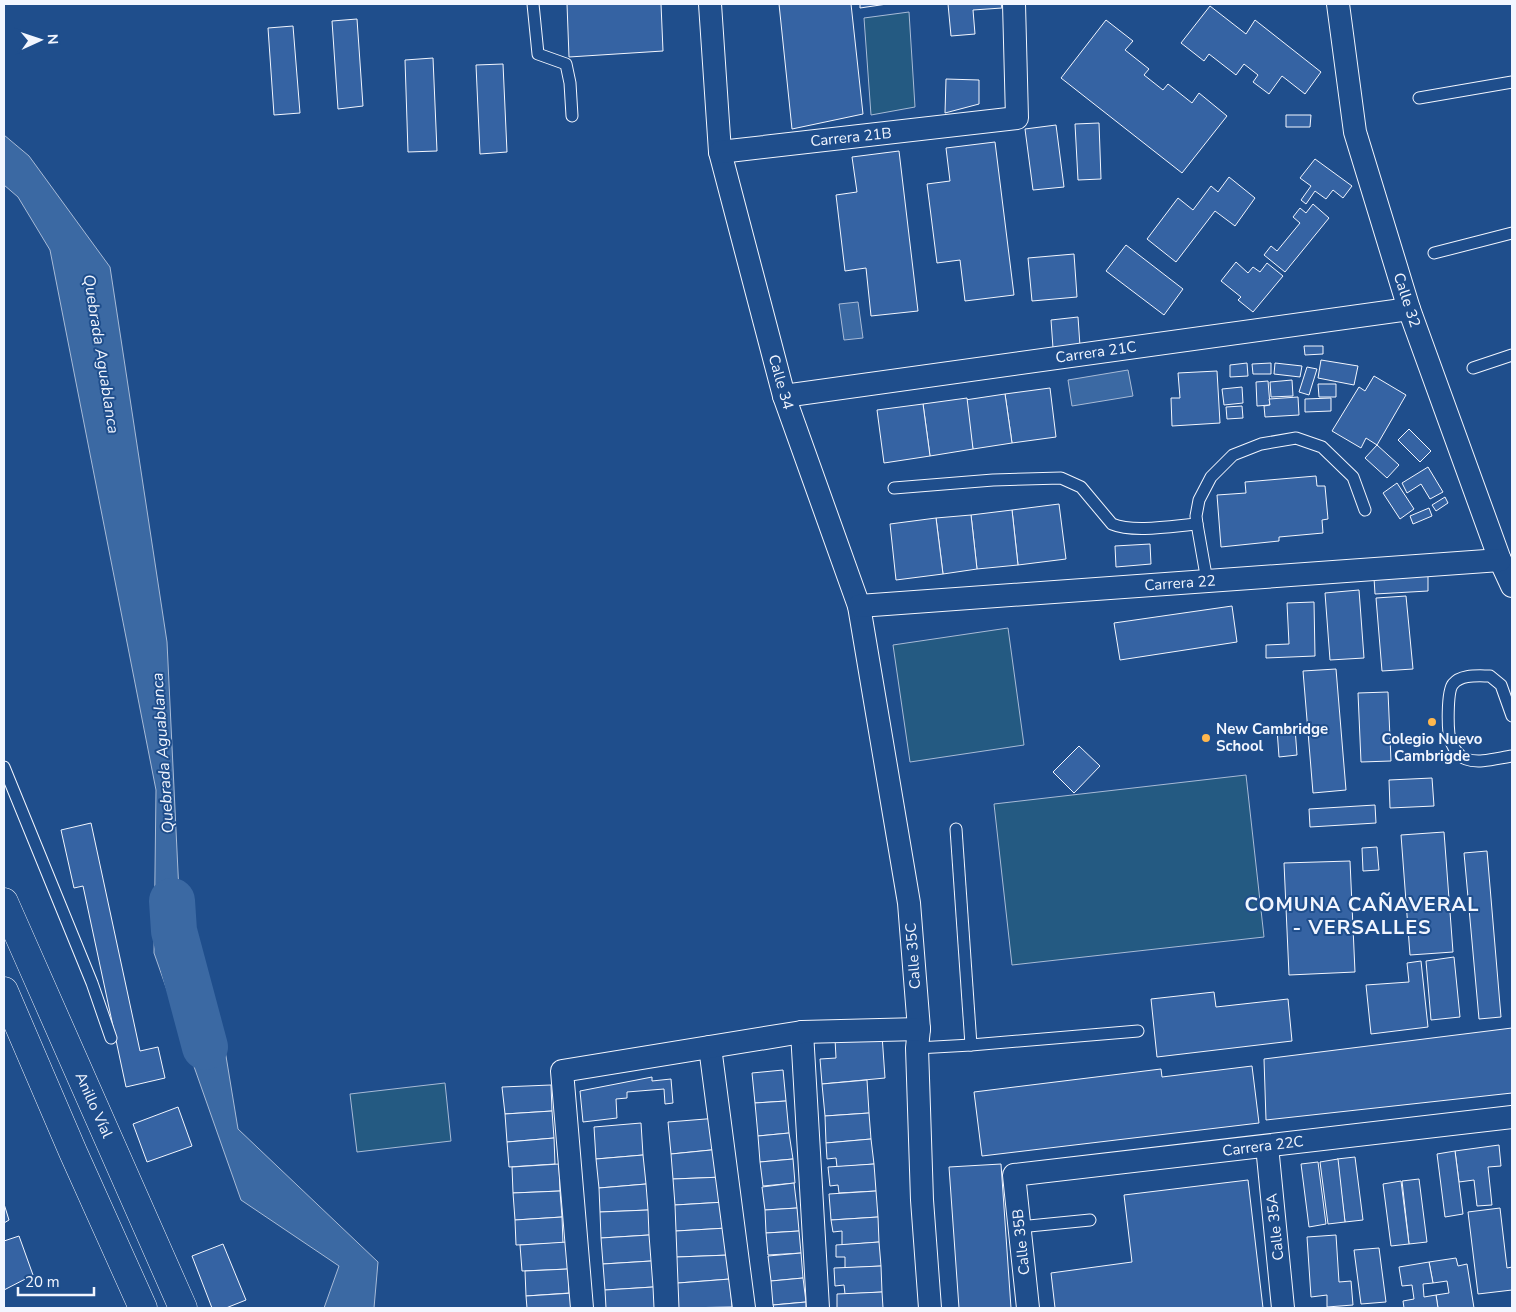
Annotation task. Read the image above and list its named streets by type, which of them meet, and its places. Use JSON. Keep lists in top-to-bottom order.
{
  "streets": {
    "highway": ["Anillo Víal"],
    "street": [
      "Carrera 21B",
      "Calle 32",
      "Carrera 21C",
      "Calle 34",
      "Carrera 22",
      "Calle 35C",
      "Carrera 22C",
      "Calle 35A",
      "Calle 35B"
    ]
  },
  "crossings": [
    ["Carrera 21B", "Calle 34"],
    ["Calle 32", "Carrera 21C"],
    ["Calle 32", "Carrera 22"],
    ["Carrera 21C", "Calle 34"],
    ["Calle 34", "Carrera 22"],
    ["Calle 34", "Calle 35C"],
    ["Carrera 22", "Calle 35C"],
    ["Carrera 22C", "Calle 35A"],
    ["Carrera 22C", "Calle 35B"]
  ],
  "districts": ["COMUNA CAÑAVERAL - VERSALLES"],
  "water": ["Quebrada Aguablanca"],
  "places": ["Colegio Nuevo Cambrigde", "New Cambridge School"],
  "scale_bar": "20 m",
  "north": "right"
}
